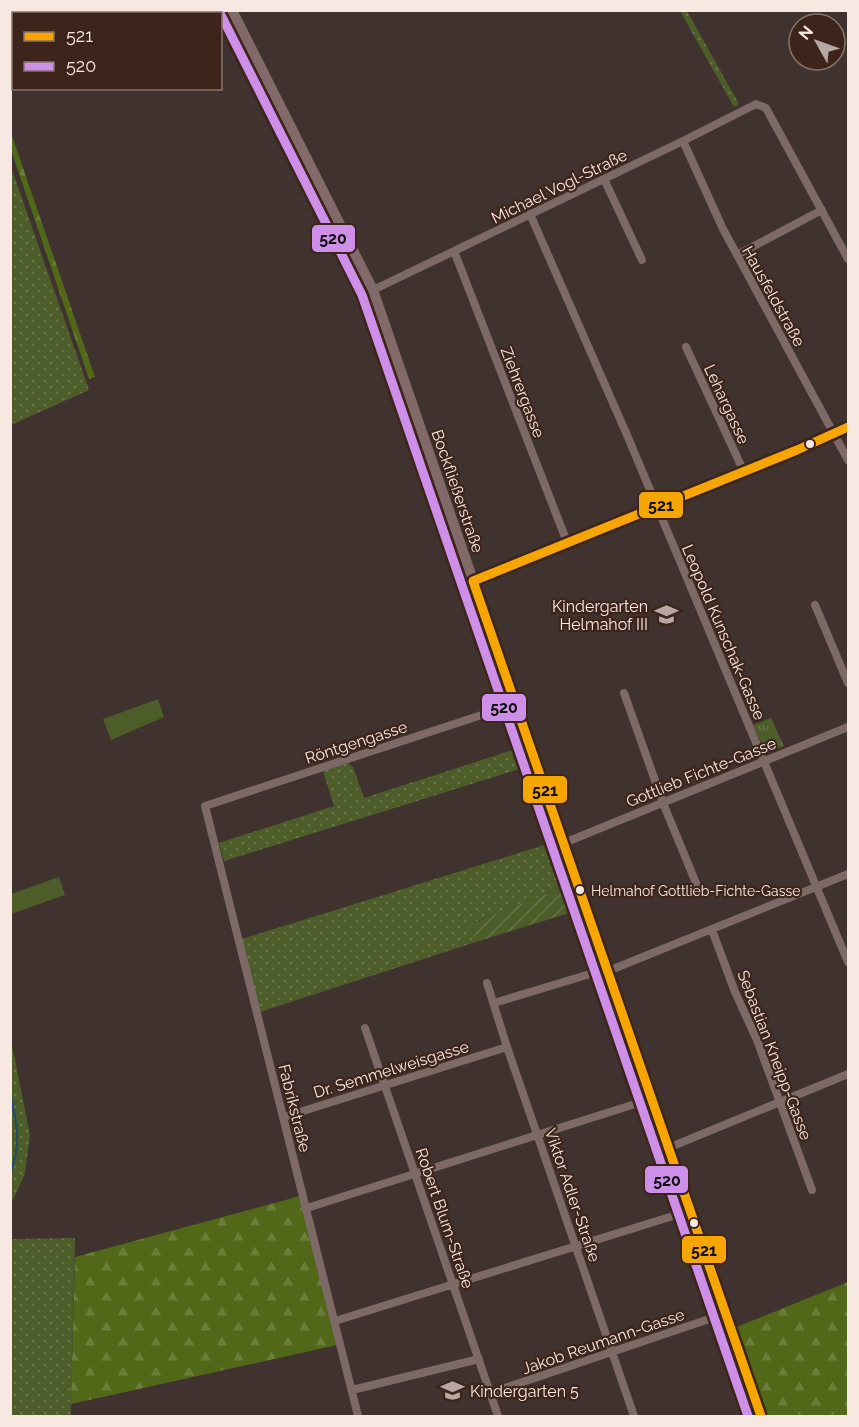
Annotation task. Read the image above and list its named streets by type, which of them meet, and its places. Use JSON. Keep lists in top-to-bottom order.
{
  "streets": {
    "main road": ["Bockfließerstraße"],
    "street": [
      "Michael Vogl-Straße",
      "Hausfeldstraße",
      "Ziehrergasse",
      "Lehargasse",
      "Leopold Kunschak-Gasse",
      "Röntgengasse",
      "Gottlieb Fichte-Gasse",
      "Sebastian Kneipp-Gasse",
      "Dr. Semmelweisgasse",
      "Fabrikstraße",
      "Viktor Adler-Straße",
      "Robert Blum-Straße",
      "Jakob Reumann-Gasse"
    ]
  },
  "crossings": [
    ["Michael Vogl-Straße", "Hausfeldstraße"],
    ["Michael Vogl-Straße", "Ziehrergasse"],
    ["Michael Vogl-Straße", "Bockfließerstraße"],
    ["Michael Vogl-Straße", "Leopold Kunschak-Gasse"],
    ["Bockfließerstraße", "Röntgengasse"],
    ["Bockfließerstraße", "Gottlieb Fichte-Gasse"],
    ["Bockfließerstraße", "Jakob Reumann-Gasse"],
    ["Leopold Kunschak-Gasse", "Gottlieb Fichte-Gasse"],
    ["Röntgengasse", "Fabrikstraße"],
    ["Dr. Semmelweisgasse", "Fabrikstraße"],
    ["Dr. Semmelweisgasse", "Viktor Adler-Straße"],
    ["Dr. Semmelweisgasse", "Robert Blum-Straße"],
    ["Viktor Adler-Straße", "Jakob Reumann-Gasse"],
    ["Robert Blum-Straße", "Jakob Reumann-Gasse"]
  ],
  "places": {
    "school or university": ["Kindergarten Helmahof III", "Kindergarten 5"],
    "other": ["Helmahof Gottlieb-Fichte-Gasse"]
  },
  "lines": ["transit line 520", "transit line 521"],
  "legend": ["521", "520"],
  "north": "top left"
}
